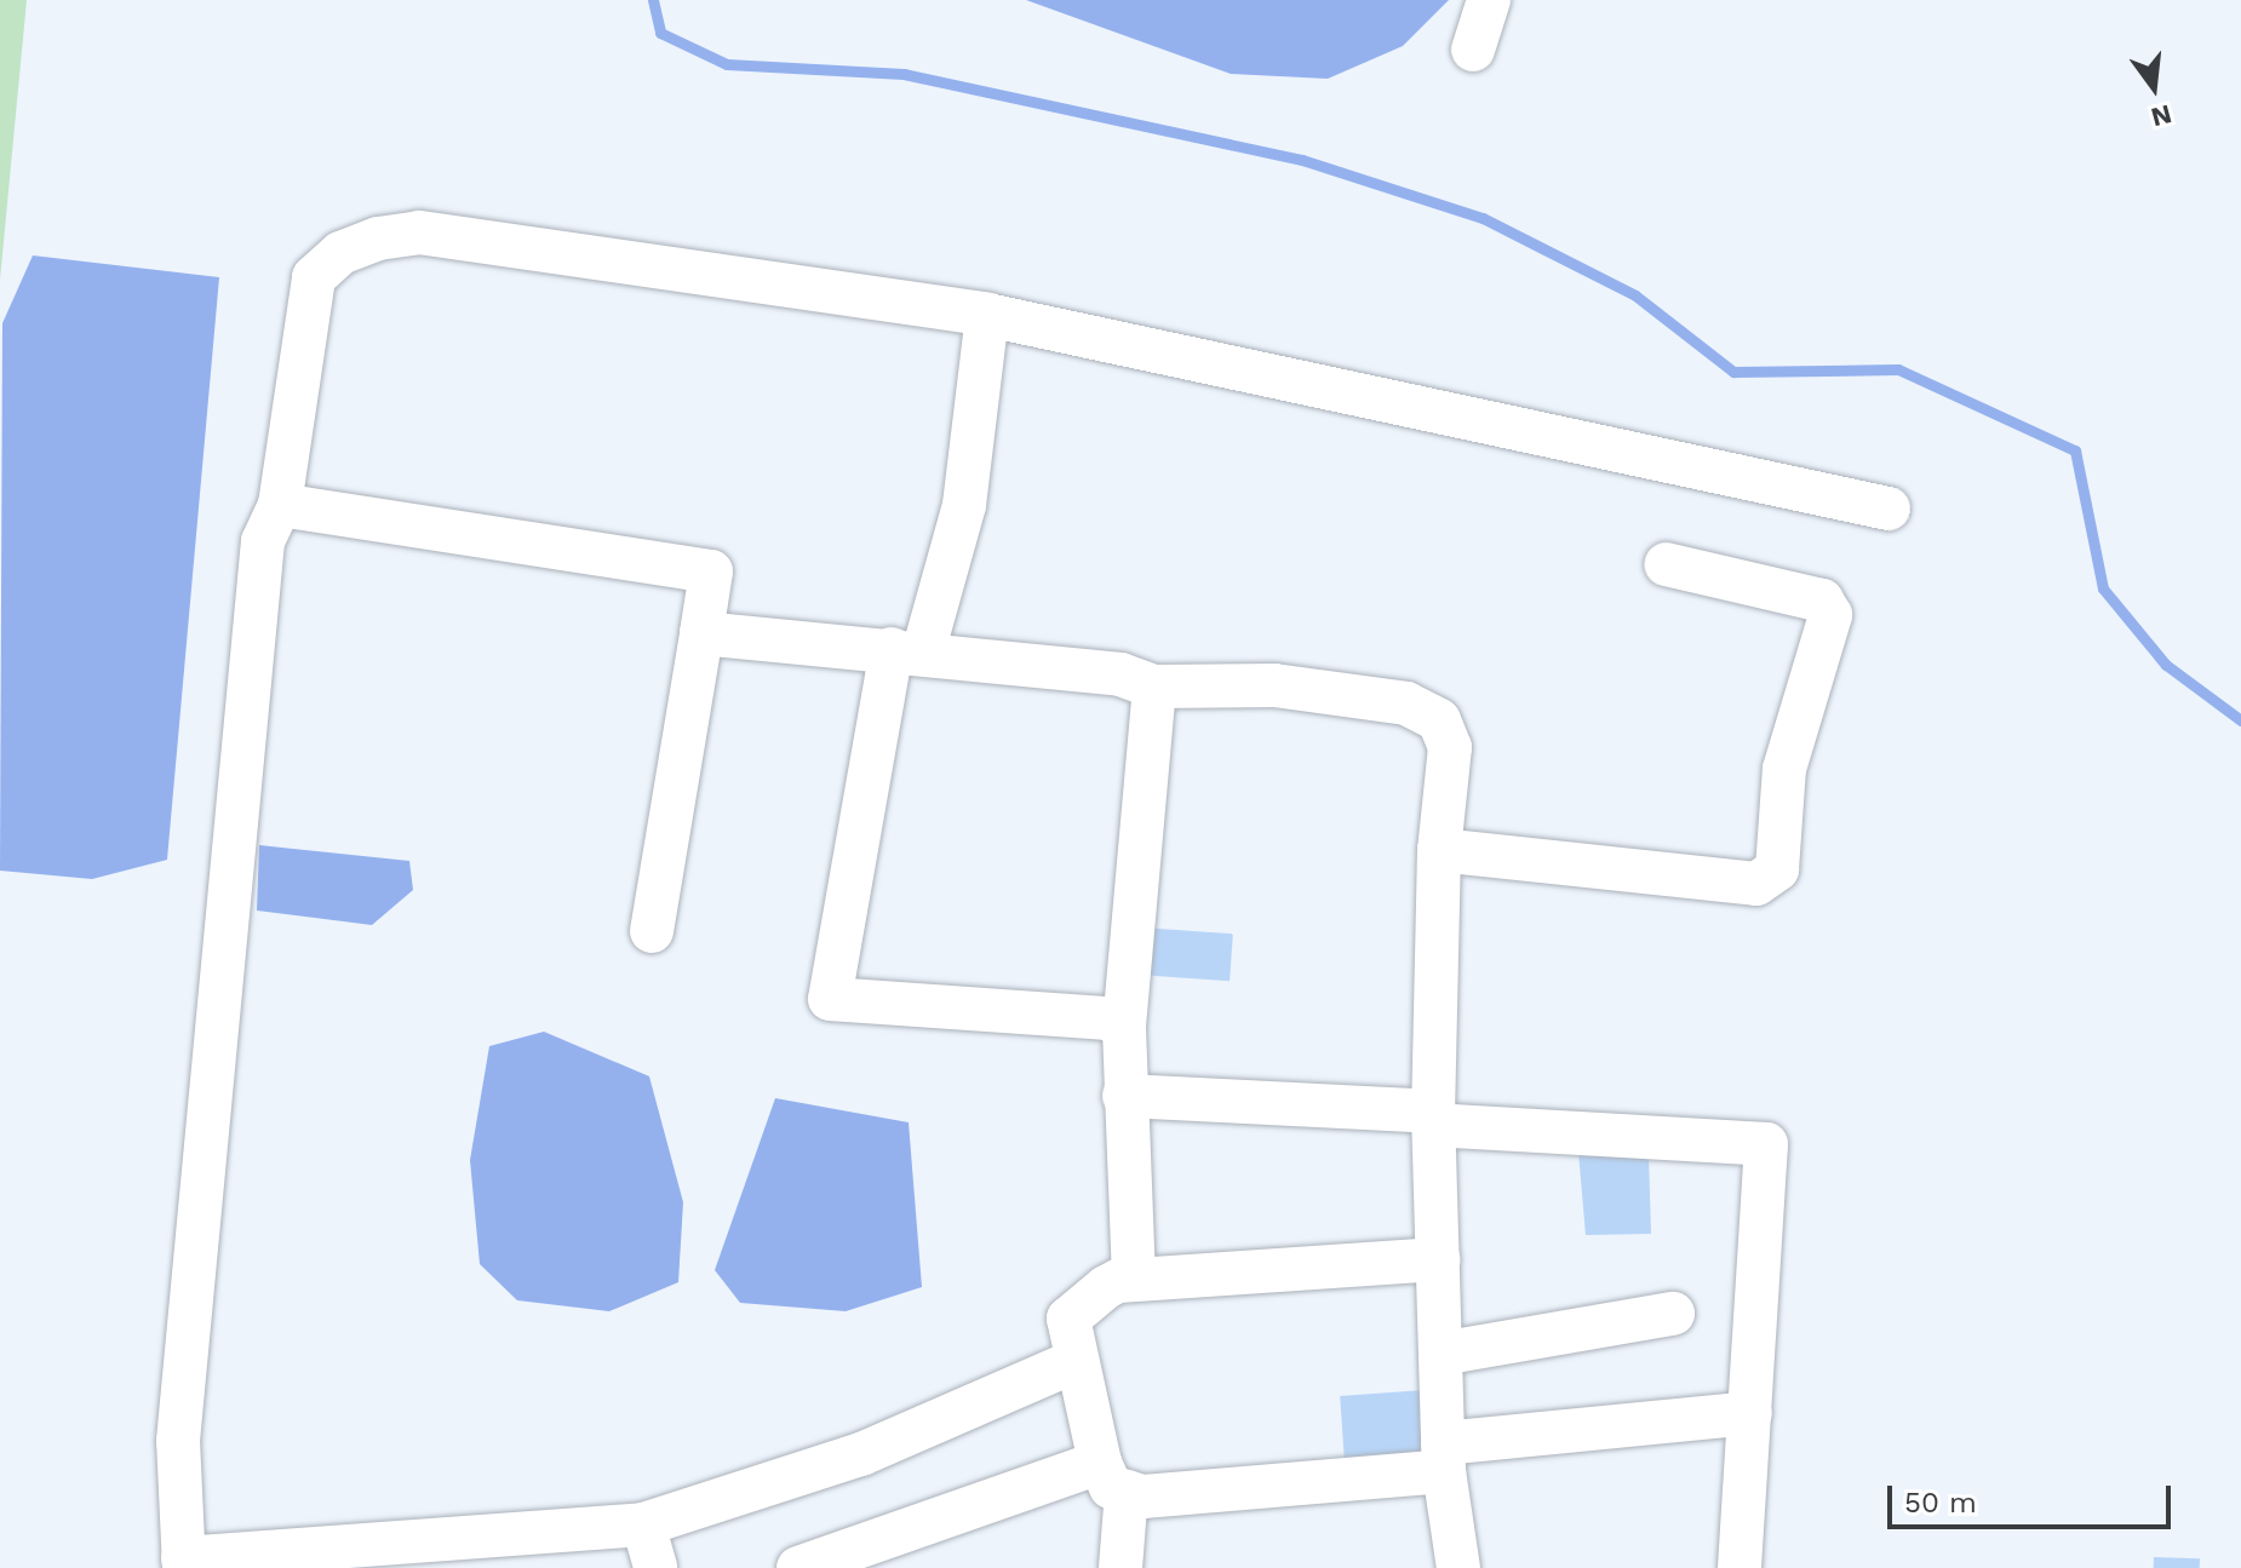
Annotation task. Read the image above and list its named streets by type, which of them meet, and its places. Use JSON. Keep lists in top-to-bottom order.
{
  "scale_bar": "50 m",
  "north": "bottom"
}
